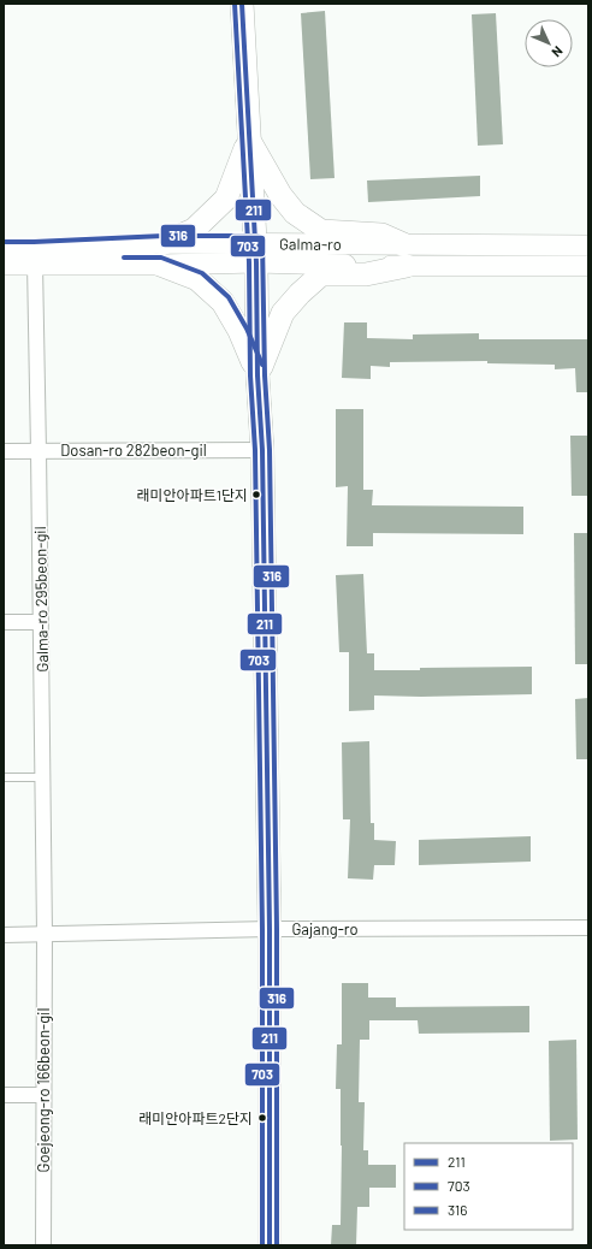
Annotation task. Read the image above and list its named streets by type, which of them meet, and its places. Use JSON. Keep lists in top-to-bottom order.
{
  "streets": {
    "main road": ["Galma-ro"],
    "street": [
      "Dosan-ro 282beon-gil",
      "Galma-ro 295beon-gil",
      "Gajang-ro",
      "Goejeong-ro 166beon-gil"
    ]
  },
  "crossings": [
    ["Galma-ro", "Galma-ro 295beon-gil"],
    ["Dosan-ro 282beon-gil", "Galma-ro 295beon-gil"],
    ["Galma-ro 295beon-gil", "Gajang-ro"],
    ["Galma-ro 295beon-gil", "Goejeong-ro 166beon-gil"],
    ["Gajang-ro", "Goejeong-ro 166beon-gil"]
  ],
  "places": ["래미안아파트1단지", "래미안아파트2단지"],
  "lines": ["transit line 211", "transit line 703", "transit line 316"],
  "legend": ["211", "703", "316"],
  "north": "bottom right"
}
